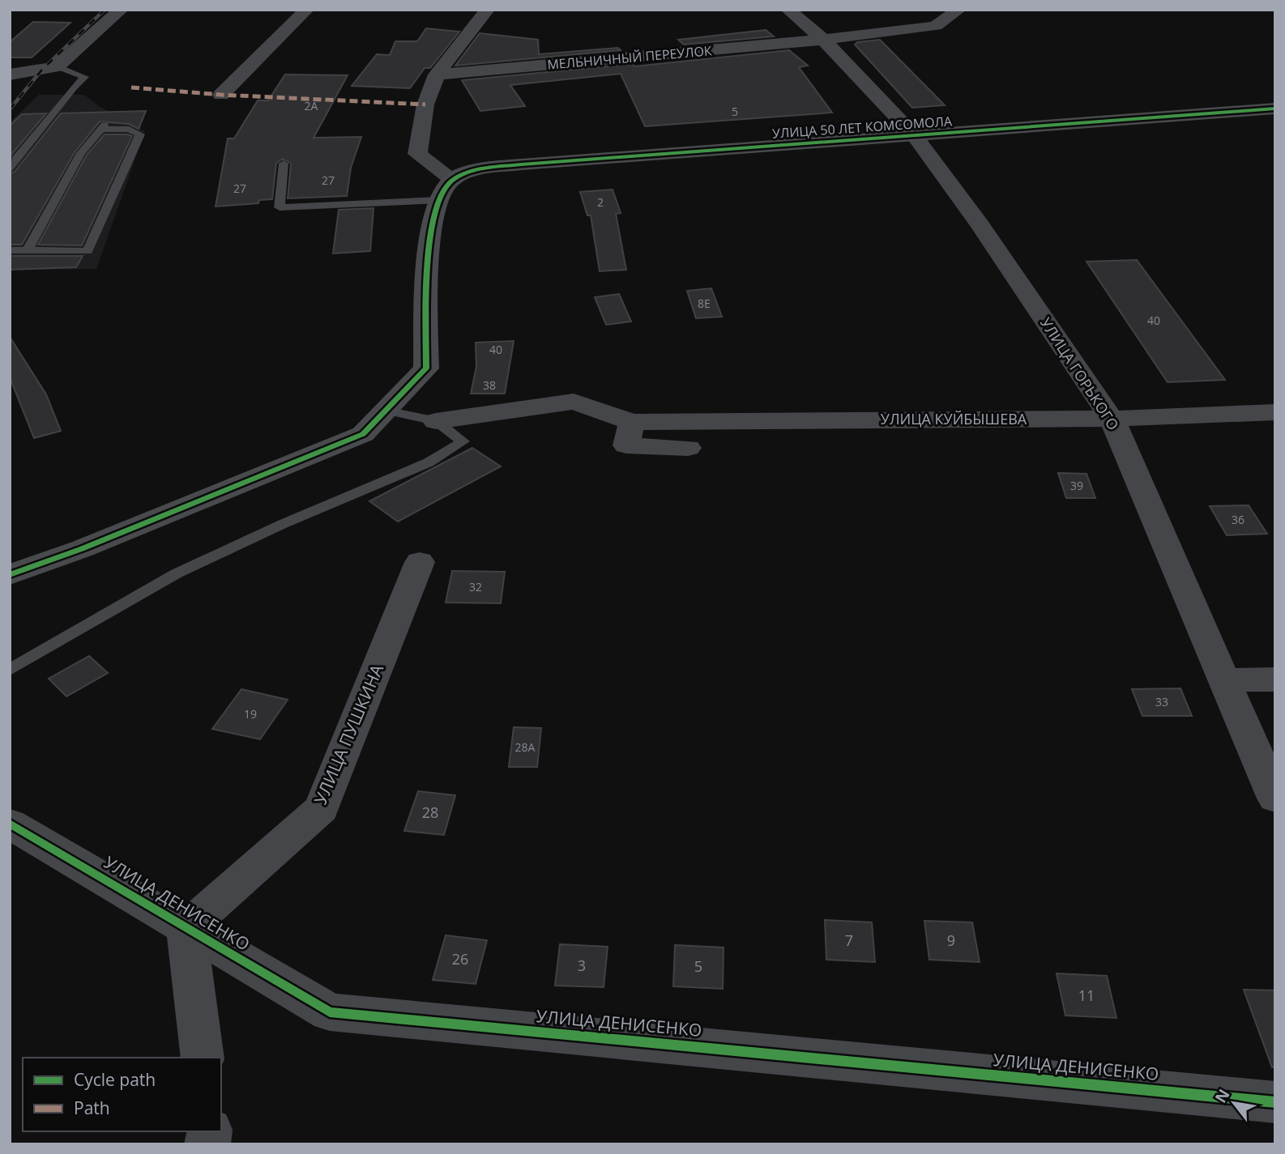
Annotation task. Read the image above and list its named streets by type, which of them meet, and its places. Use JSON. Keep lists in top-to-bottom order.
{
  "streets": {
    "street": [
      "МЕЛЬНИЧНЫЙ ПЕРЕУЛОК",
      "УЛИЦА 50 ЛЕТ КОМСОМОЛА",
      "УЛИЦА ГОРЬКОГО",
      "УЛИЦА КУЙБЫШЕВА",
      "УЛИЦА ПУШКИНА",
      "УЛИЦА ДЕНИСЕНКО"
    ]
  },
  "crossings": [
    ["МЕЛЬНИЧНЫЙ ПЕРЕУЛОК", "УЛИЦА ГОРЬКОГО"],
    ["УЛИЦА 50 ЛЕТ КОМСОМОЛА", "УЛИЦА ГОРЬКОГО"],
    ["УЛИЦА ГОРЬКОГО", "УЛИЦА КУЙБЫШЕВА"],
    ["УЛИЦА ПУШКИНА", "УЛИЦА ДЕНИСЕНКО"]
  ],
  "house_numbers": [
    "2А",
    "5",
    "27",
    "27",
    "2",
    "8Е",
    "40",
    "40",
    "38",
    "39",
    "36",
    "32",
    "33",
    "19",
    "28А",
    "28",
    "7",
    "9",
    "26",
    "3",
    "5",
    "11"
  ],
  "legend": ["Cycle path", "Path"],
  "north": "top left"
}
